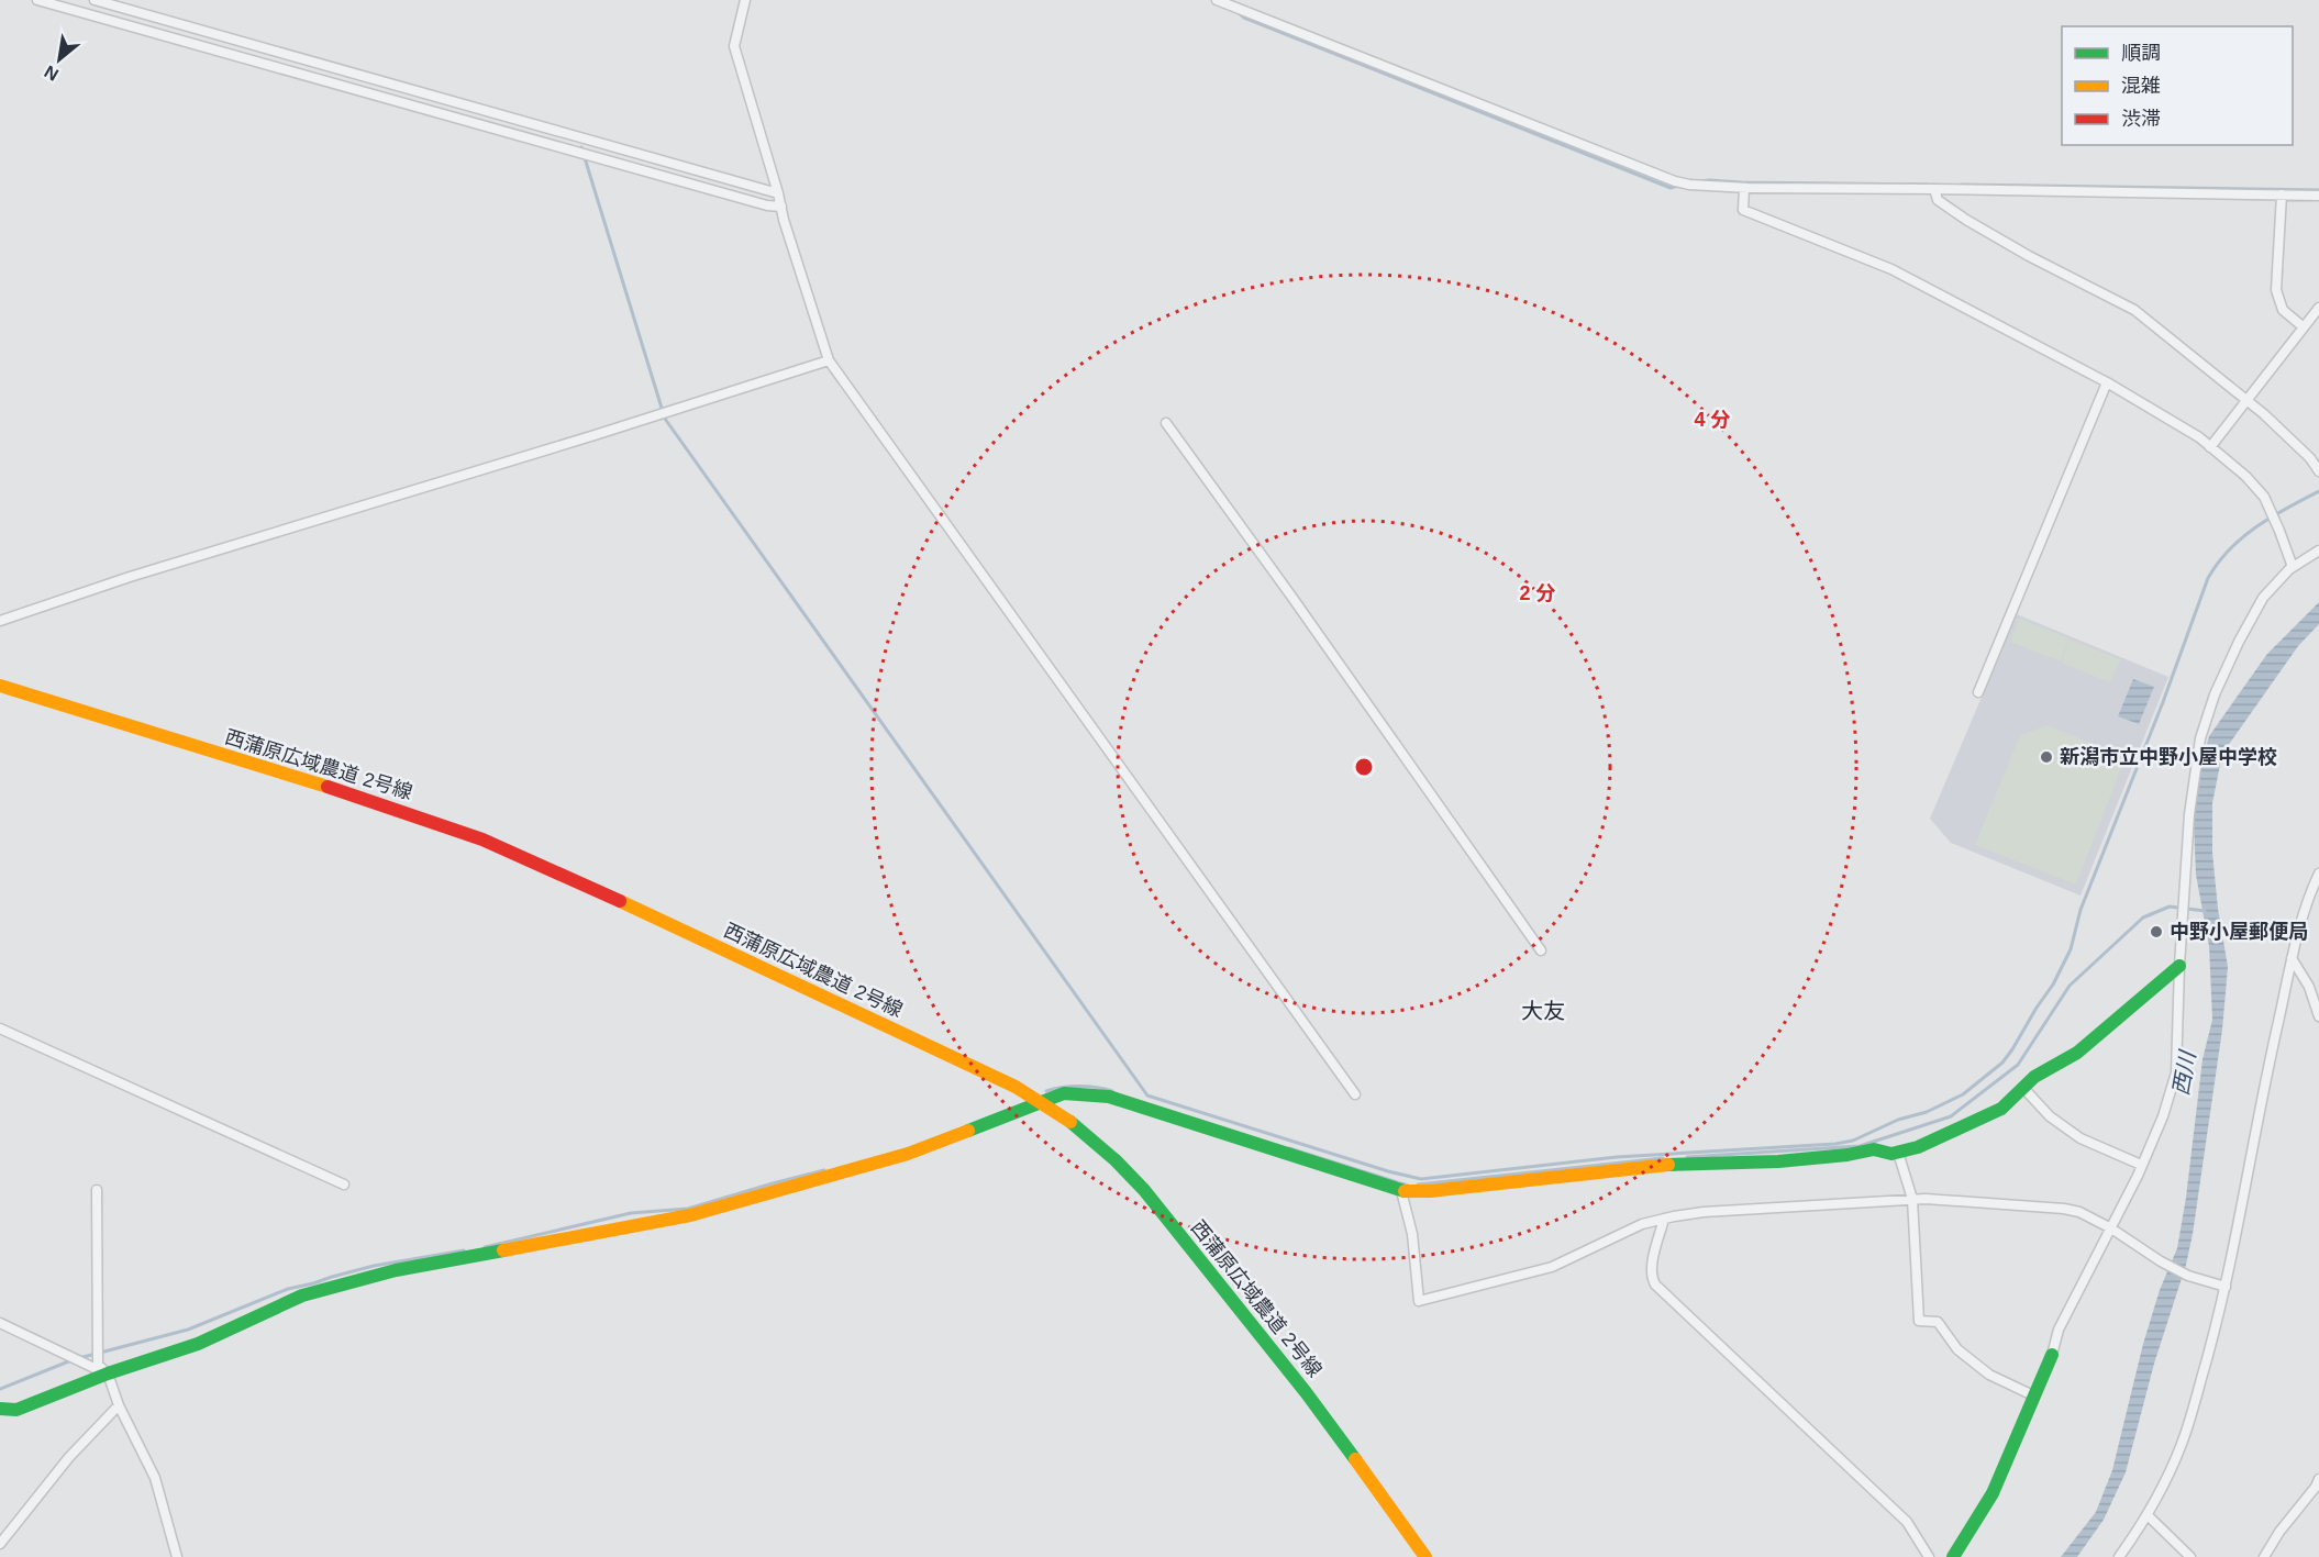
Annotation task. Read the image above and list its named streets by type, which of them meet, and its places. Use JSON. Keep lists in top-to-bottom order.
{
  "streets": {
    "street": ["西蒲原広域農道 2号線"]
  },
  "districts": ["大友"],
  "water": ["西川"],
  "places": ["新潟市立中野小屋中学校", "中野小屋郵便局"],
  "legend": ["順調", "混雑", "渋滞"],
  "north": "bottom left",
  "rings": ["4 分", "2 分"]
}
